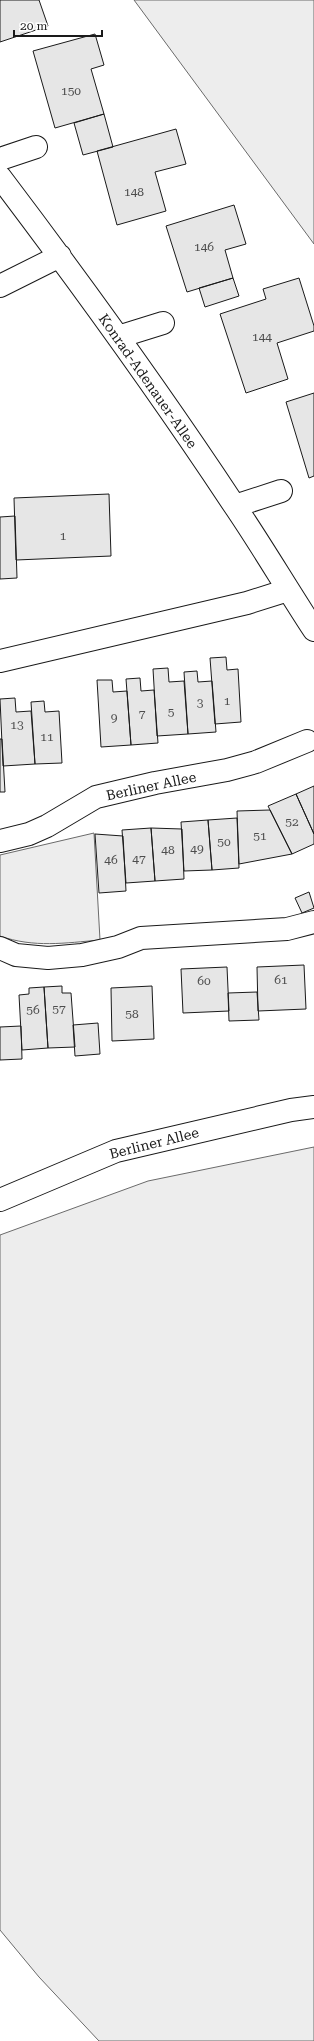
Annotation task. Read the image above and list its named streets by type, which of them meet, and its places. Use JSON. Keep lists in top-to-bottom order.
{
  "streets": {
    "street": ["Konrad-Adenauer-Allee", "Berliner Allee"]
  },
  "house_numbers": [
    "150",
    "148",
    "146",
    "144",
    "1",
    "1",
    "3",
    "5",
    "7",
    "9",
    "13",
    "11",
    "52",
    "51",
    "50",
    "49",
    "48",
    "47",
    "46",
    "61",
    "60",
    "57",
    "56",
    "58"
  ],
  "scale_bar": "20 m"
}
